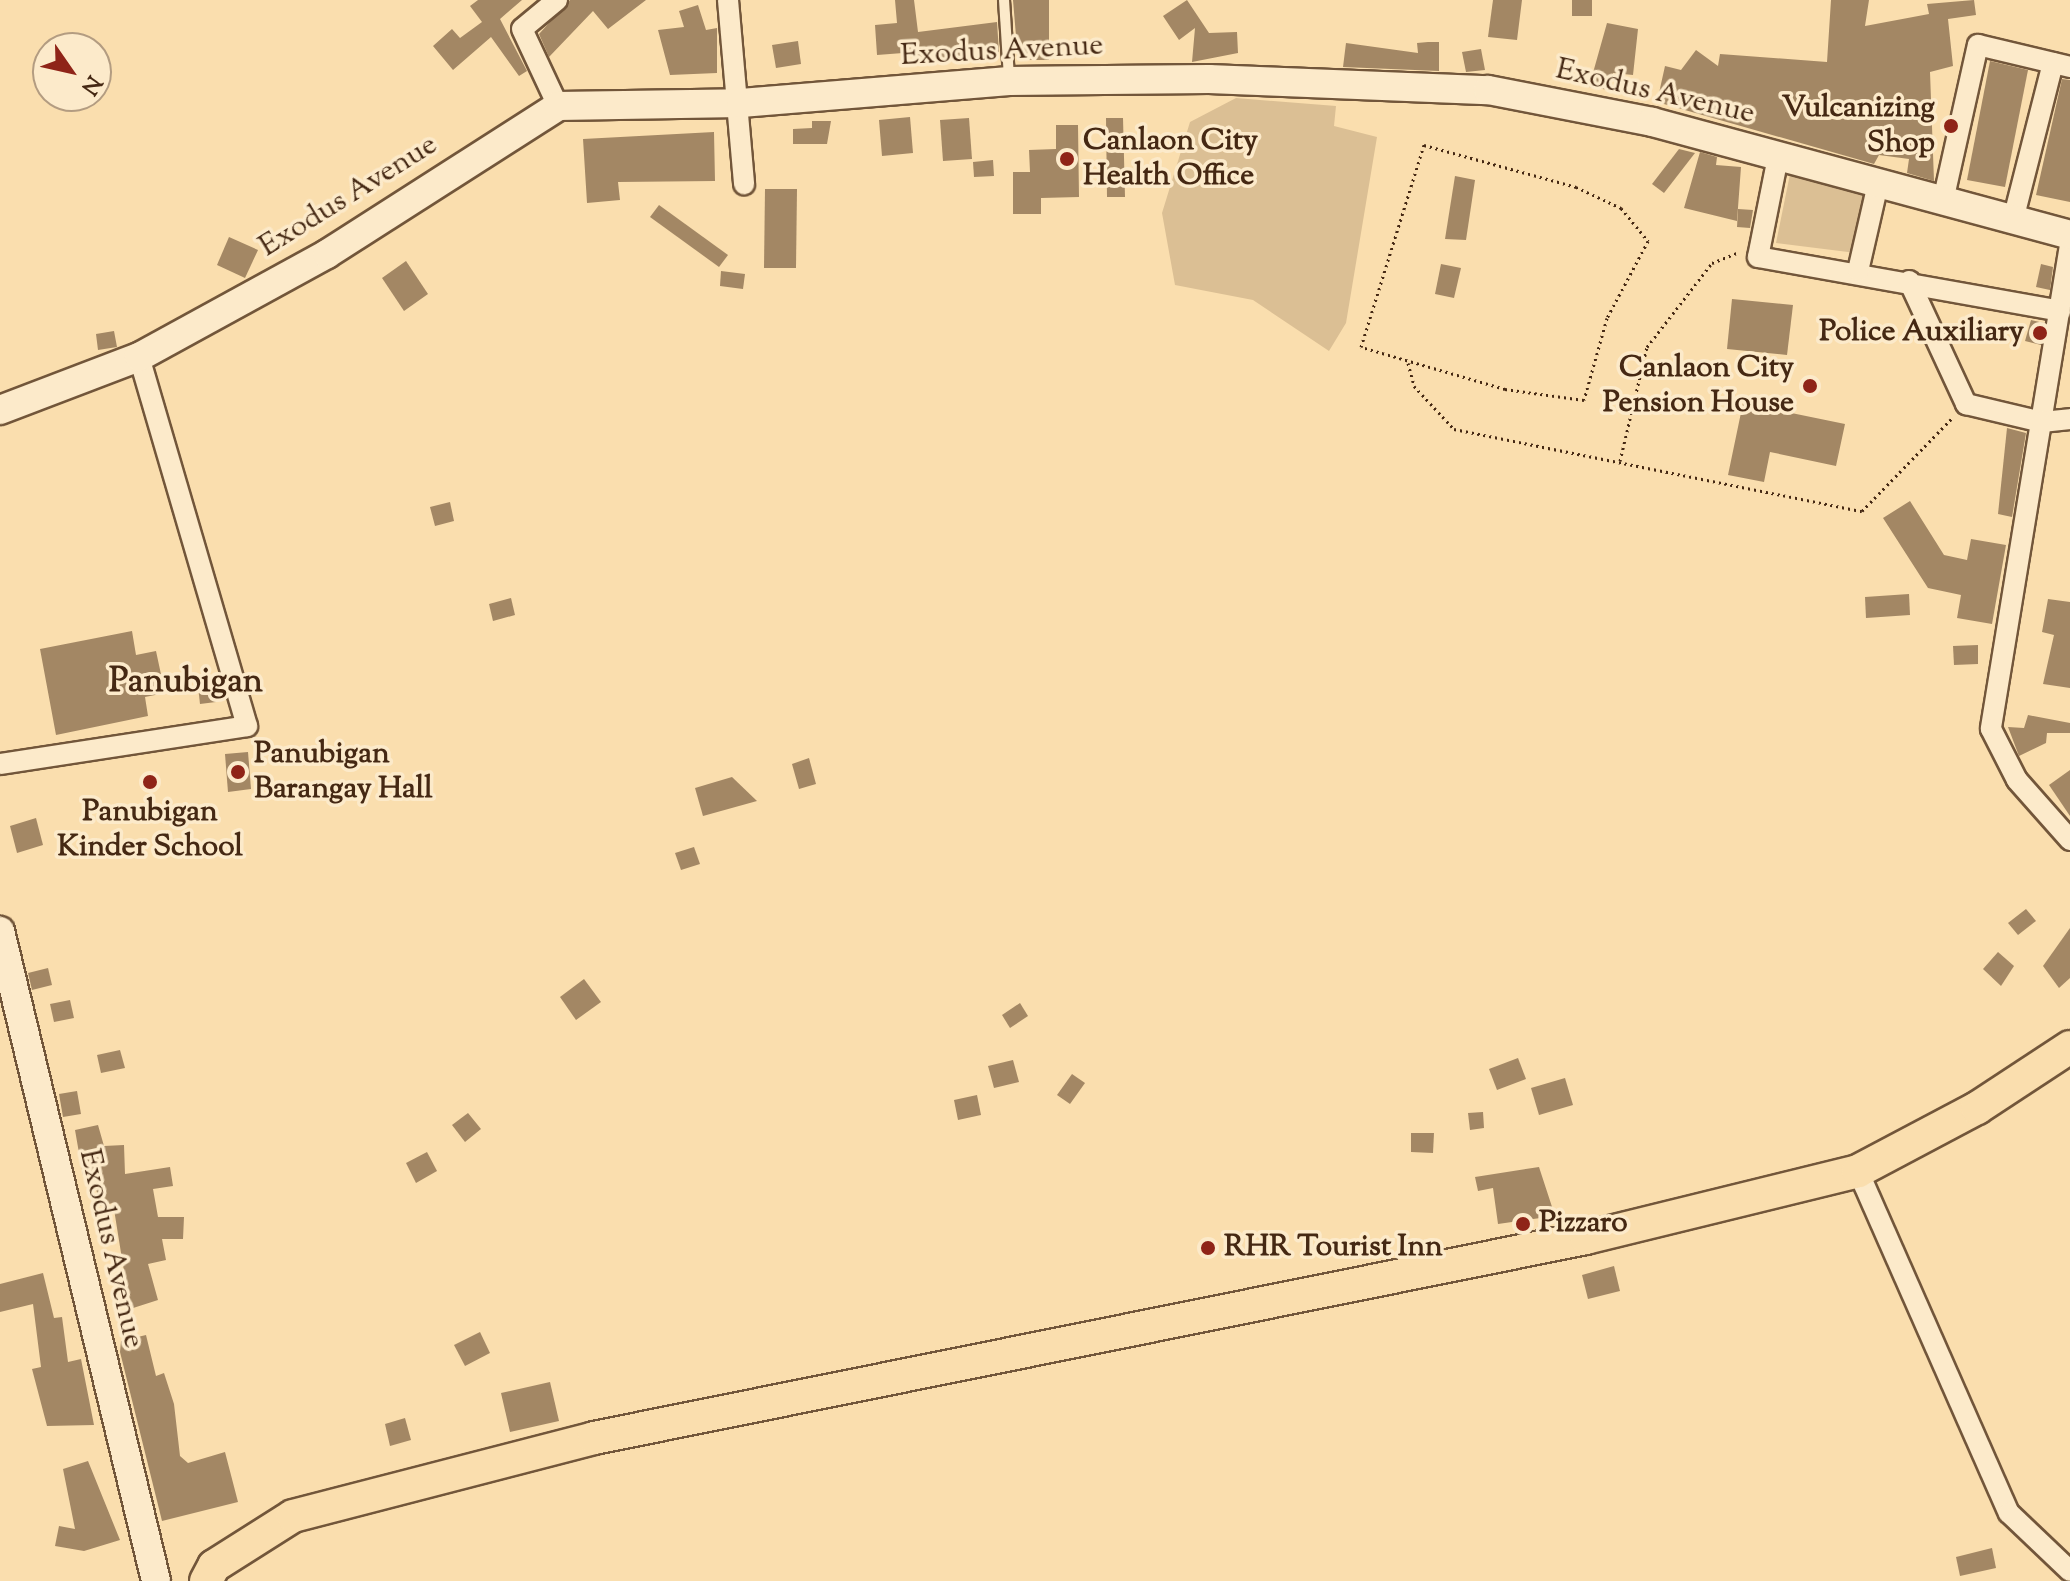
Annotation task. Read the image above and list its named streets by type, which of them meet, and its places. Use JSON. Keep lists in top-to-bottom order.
{
  "streets": {
    "street": ["Exodus Avenue"]
  },
  "districts": ["Panubigan"],
  "places": [
    "Vulcanizing Shop",
    "Canlaon City Health Office",
    "Police Auxiliary",
    "Canlaon City Pension House",
    "Panubigan Barangay Hall",
    "Panubigan Kinder School",
    "Pizzaro",
    "RHR Tourist Inn"
  ],
  "north": "bottom right"
}
